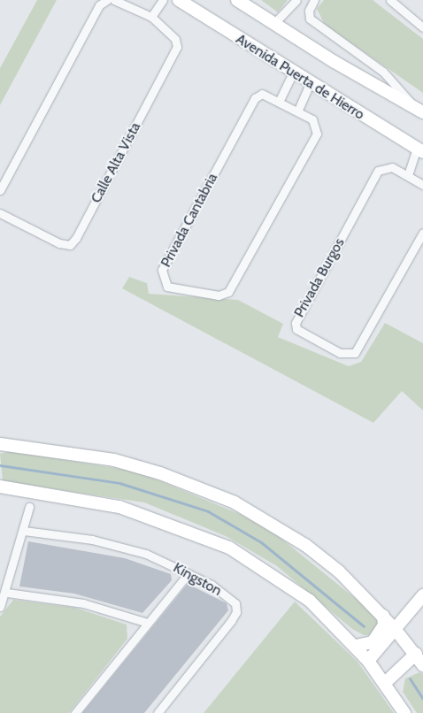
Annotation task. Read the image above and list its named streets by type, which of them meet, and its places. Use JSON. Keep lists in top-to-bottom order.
{
  "streets": {
    "street": [
      "Avenida Puerta de Hierro",
      "Calle Alta Vista",
      "Privada Cantabria",
      "Privada Burgos",
      "Kingston"
    ]
  }
}
